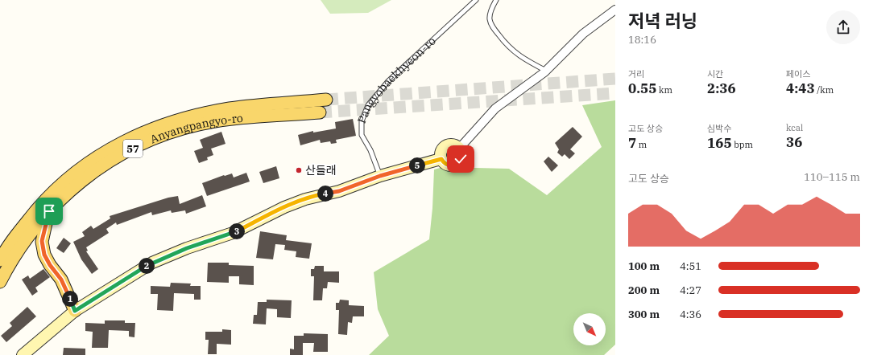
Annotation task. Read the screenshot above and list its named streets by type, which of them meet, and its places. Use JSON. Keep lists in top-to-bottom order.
{
  "streets": {
    "main road": ["Anyangpangyo-ro", "57"],
    "lane": ["Pangyobaekhyeon-ro"]
  },
  "places": ["산들래"],
  "north": "bottom right",
  "page": {
    "heading": ["저녁 러닝", "18:16"],
    "stats": [
      ["거리", "0.55 km"],
      ["시간", "2:36"],
      ["페이스", "4:43 /km"],
      ["고도 상승", "7 m"],
      ["심박수", "165 bpm"],
      ["kcal", "36"]
    ],
    "pins": [
      "5",
      "4",
      "3",
      "2",
      "1"
    ],
    "chart": ["고도 상승", "110–115 m"],
    "list": [
      {
        "name": "100 m",
        "note": "4:51"
      },
      {
        "name": "200 m",
        "note": "4:27"
      },
      {
        "name": "300 m",
        "note": "4:36"
      }
    ]
  }
}
